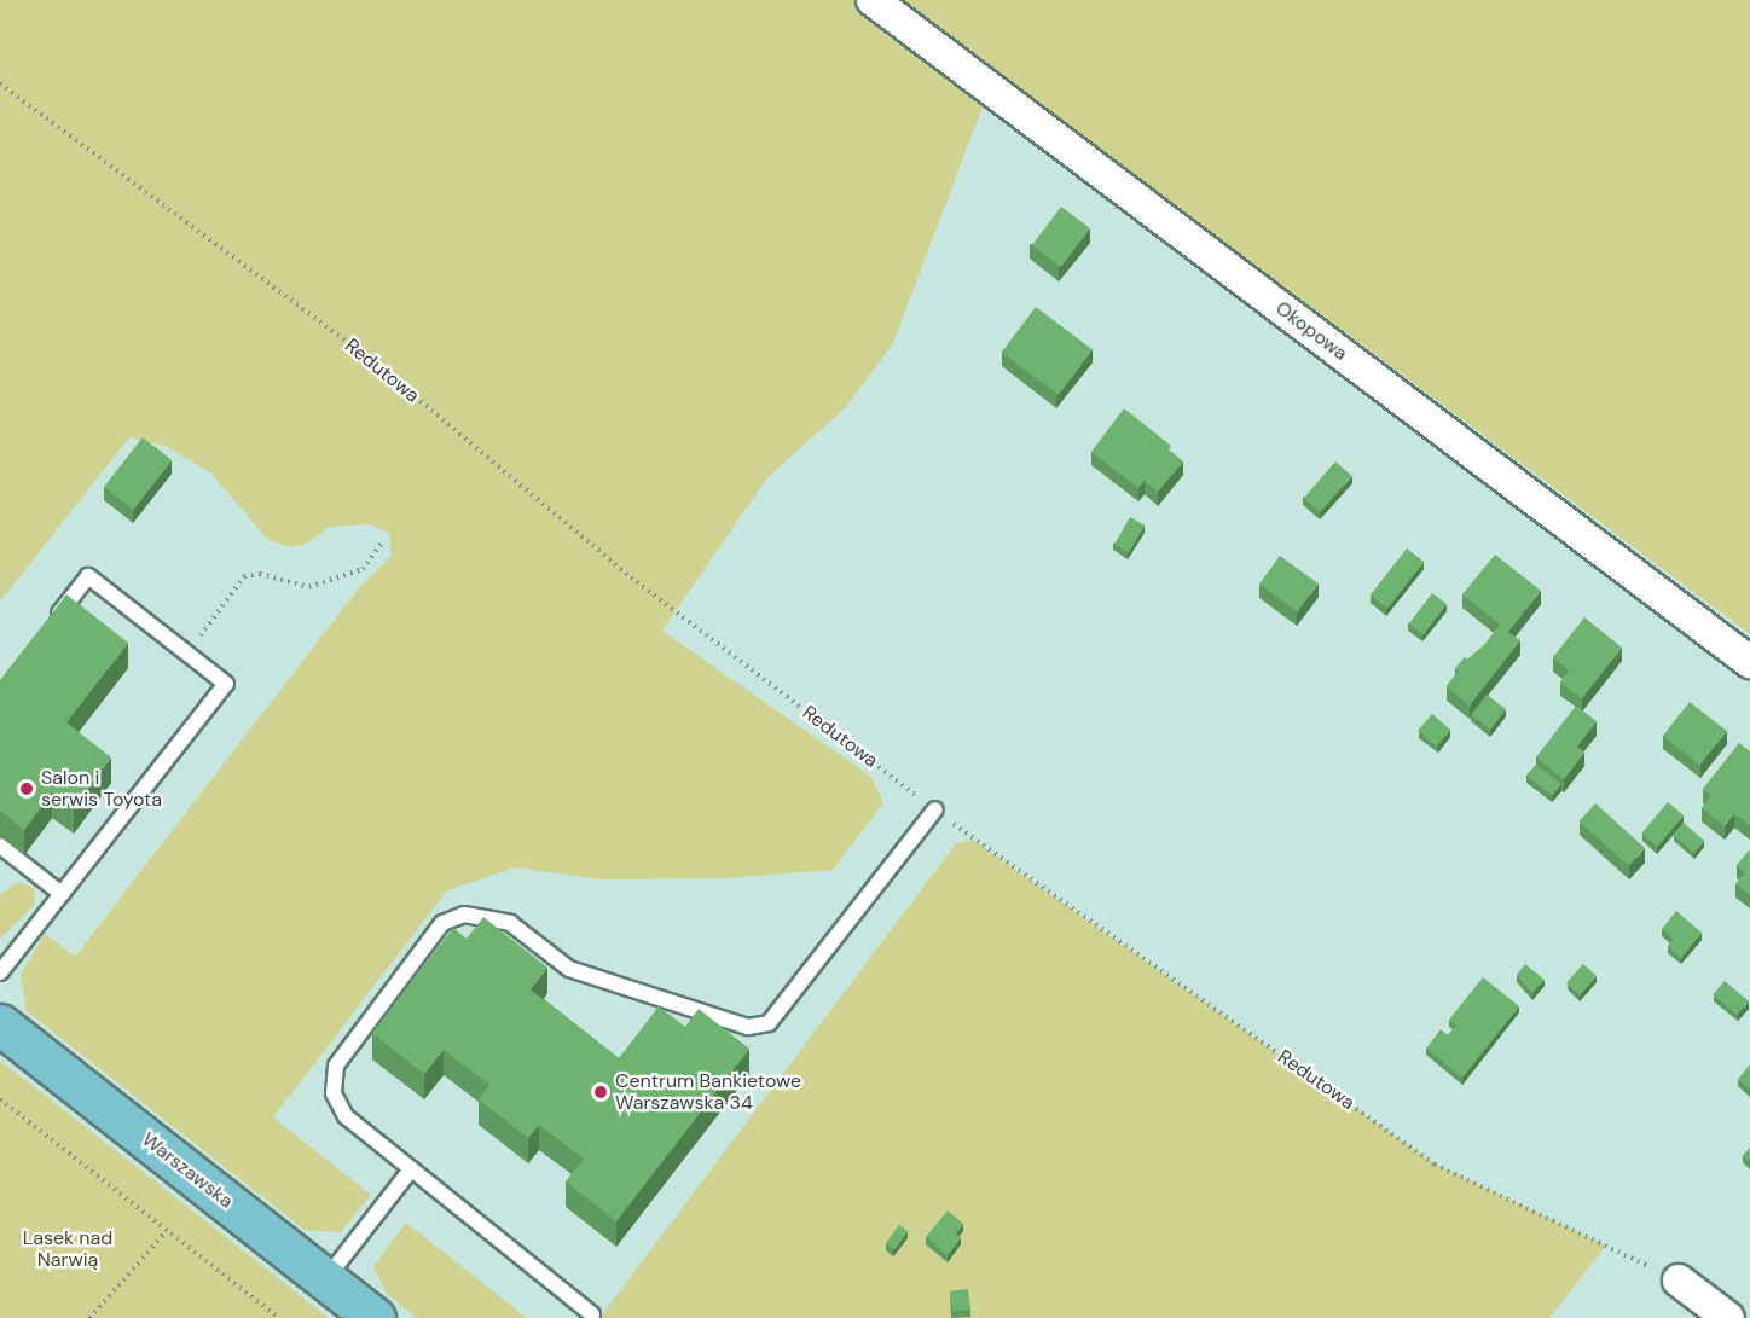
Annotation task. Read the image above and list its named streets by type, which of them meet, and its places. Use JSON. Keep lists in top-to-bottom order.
{
  "streets": {
    "main road": ["Warszawska"],
    "street": ["Okopowa"],
    "path": ["Redutowa"]
  },
  "parks": ["Lasek nad Narwią"],
  "places": ["Salon i serwis Toyota", "Centrum Bankietowe Warszawska 34"]
}
